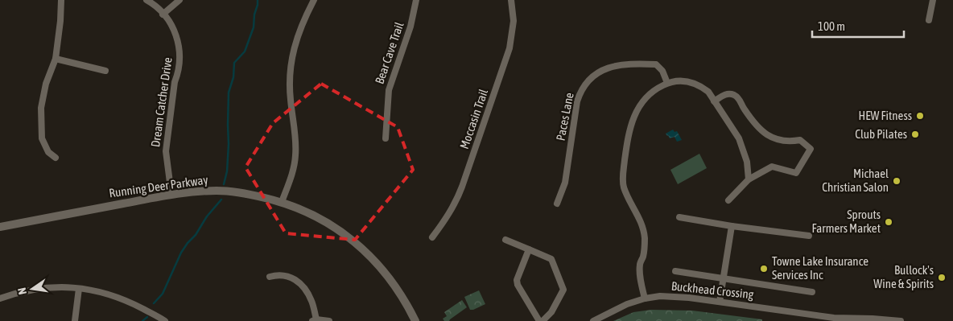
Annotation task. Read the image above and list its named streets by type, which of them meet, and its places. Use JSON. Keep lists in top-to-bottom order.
{
  "streets": {
    "street": [
      "Bear Cave Trail",
      "Dream Catcher Drive",
      "Paces Lane",
      "Moccasin Trail",
      "Running Deer Parkway",
      "Buckhead Crossing"
    ]
  },
  "crossings": [
    ["Dream Catcher Drive", "Running Deer Parkway"]
  ],
  "places": [
    "HEW Fitness",
    "Club Pilates",
    "Michael Christian Salon",
    "Sprouts Farmers Market",
    "Towne Lake Insurance Services Inc",
    "Bullock's Wine & Spirits"
  ],
  "scale_bar": "100 m",
  "north": "left"
}
